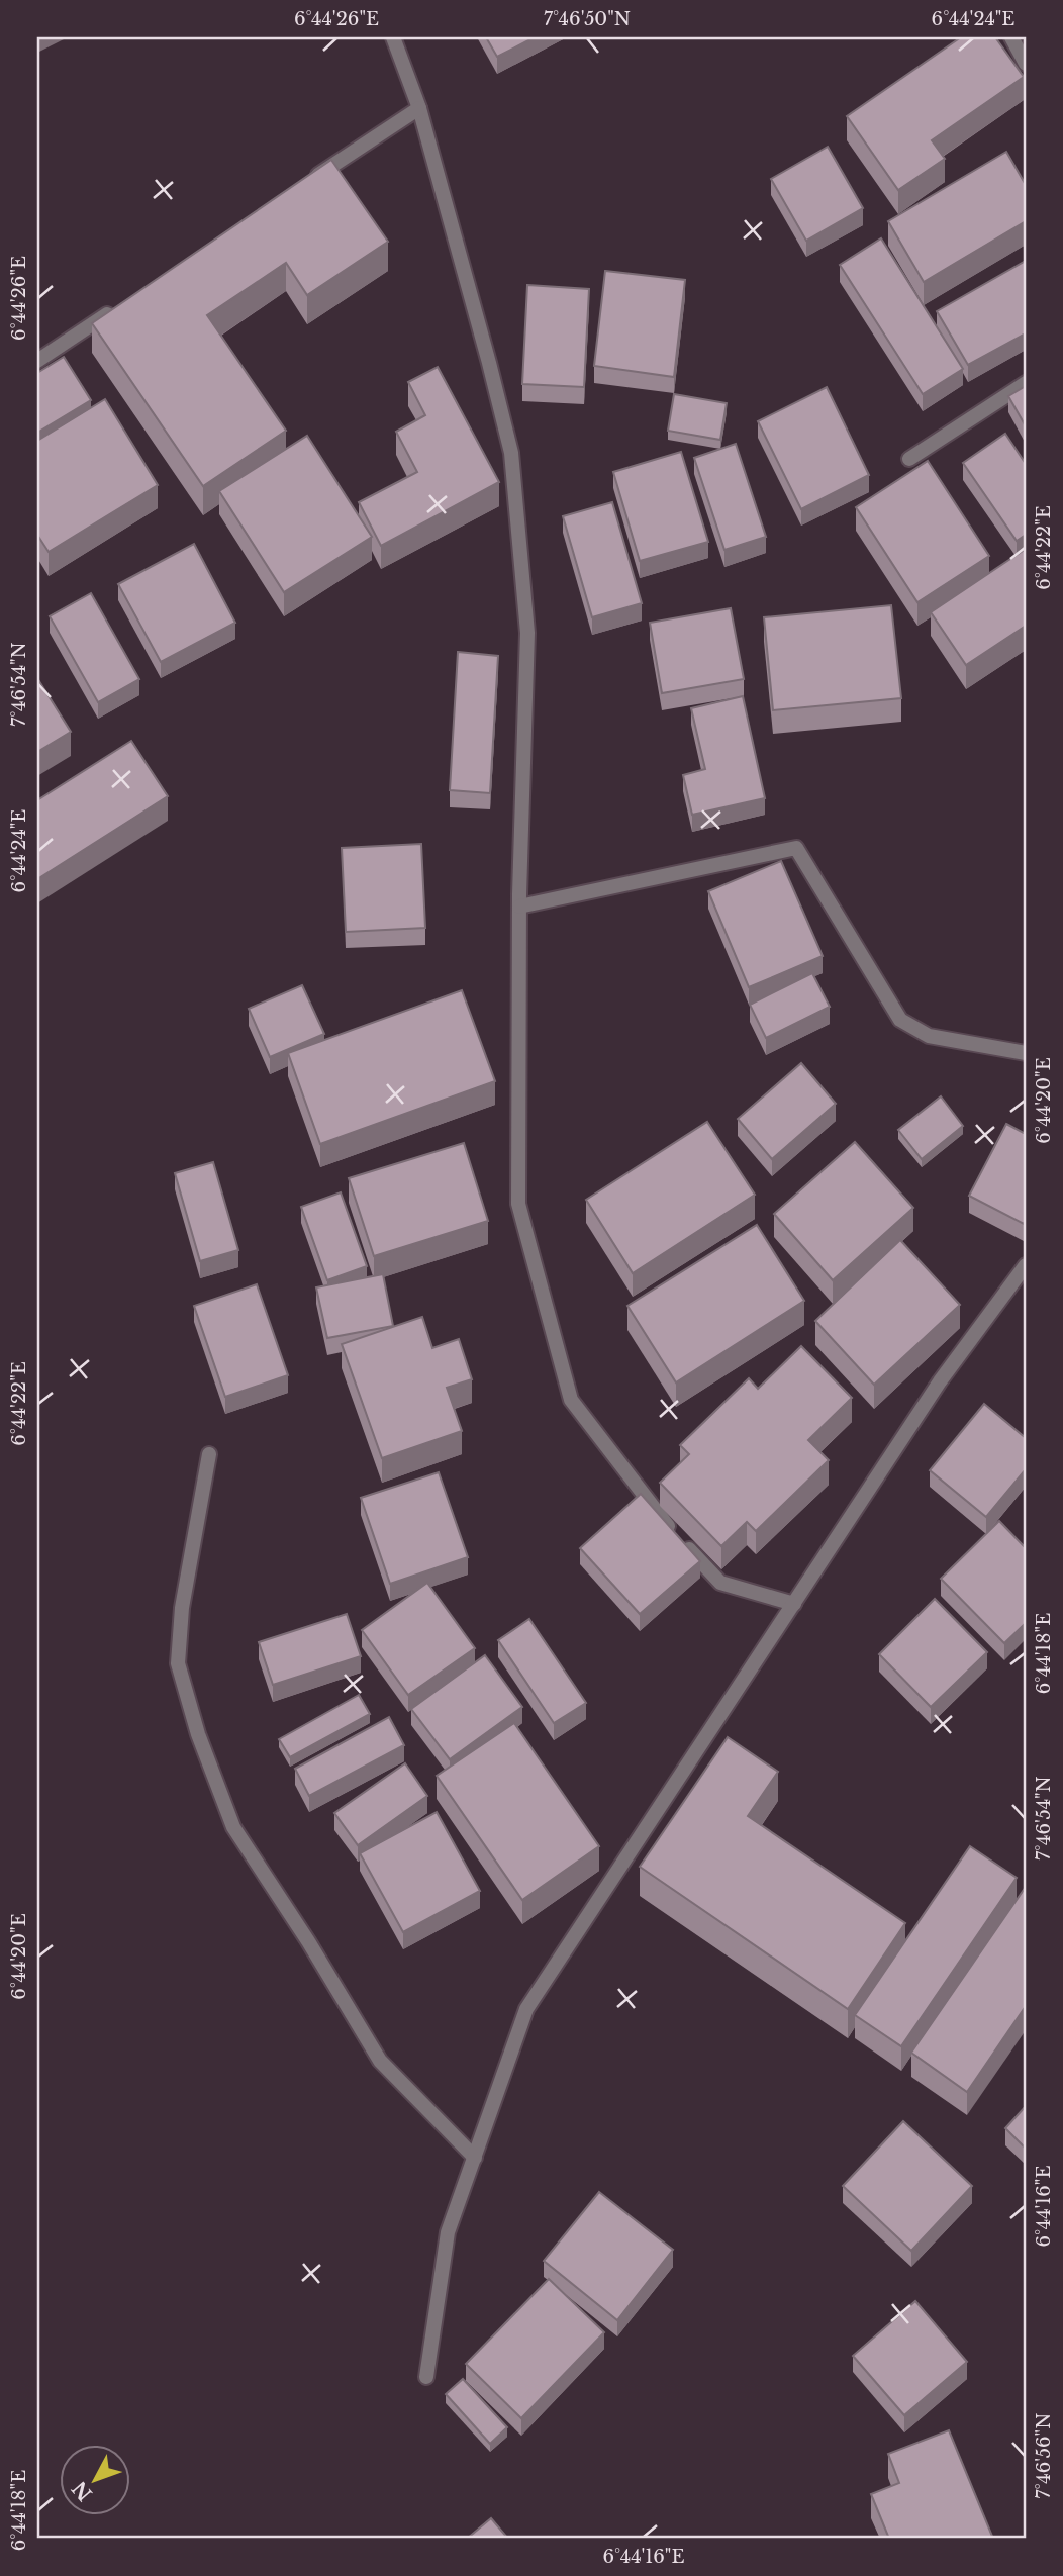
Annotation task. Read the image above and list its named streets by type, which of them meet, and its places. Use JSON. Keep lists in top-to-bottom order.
{
  "north": "bottom left",
  "coordinates": [
    "6°44'26\"E",
    "7°46'50\"N",
    "6°44'24\"E",
    "6°44'22\"E",
    "7°46'54\"N",
    "6°44'20\"E",
    "6°44'18\"E",
    "6°44'16\"E",
    "7°46'56\"N"
  ]
}
